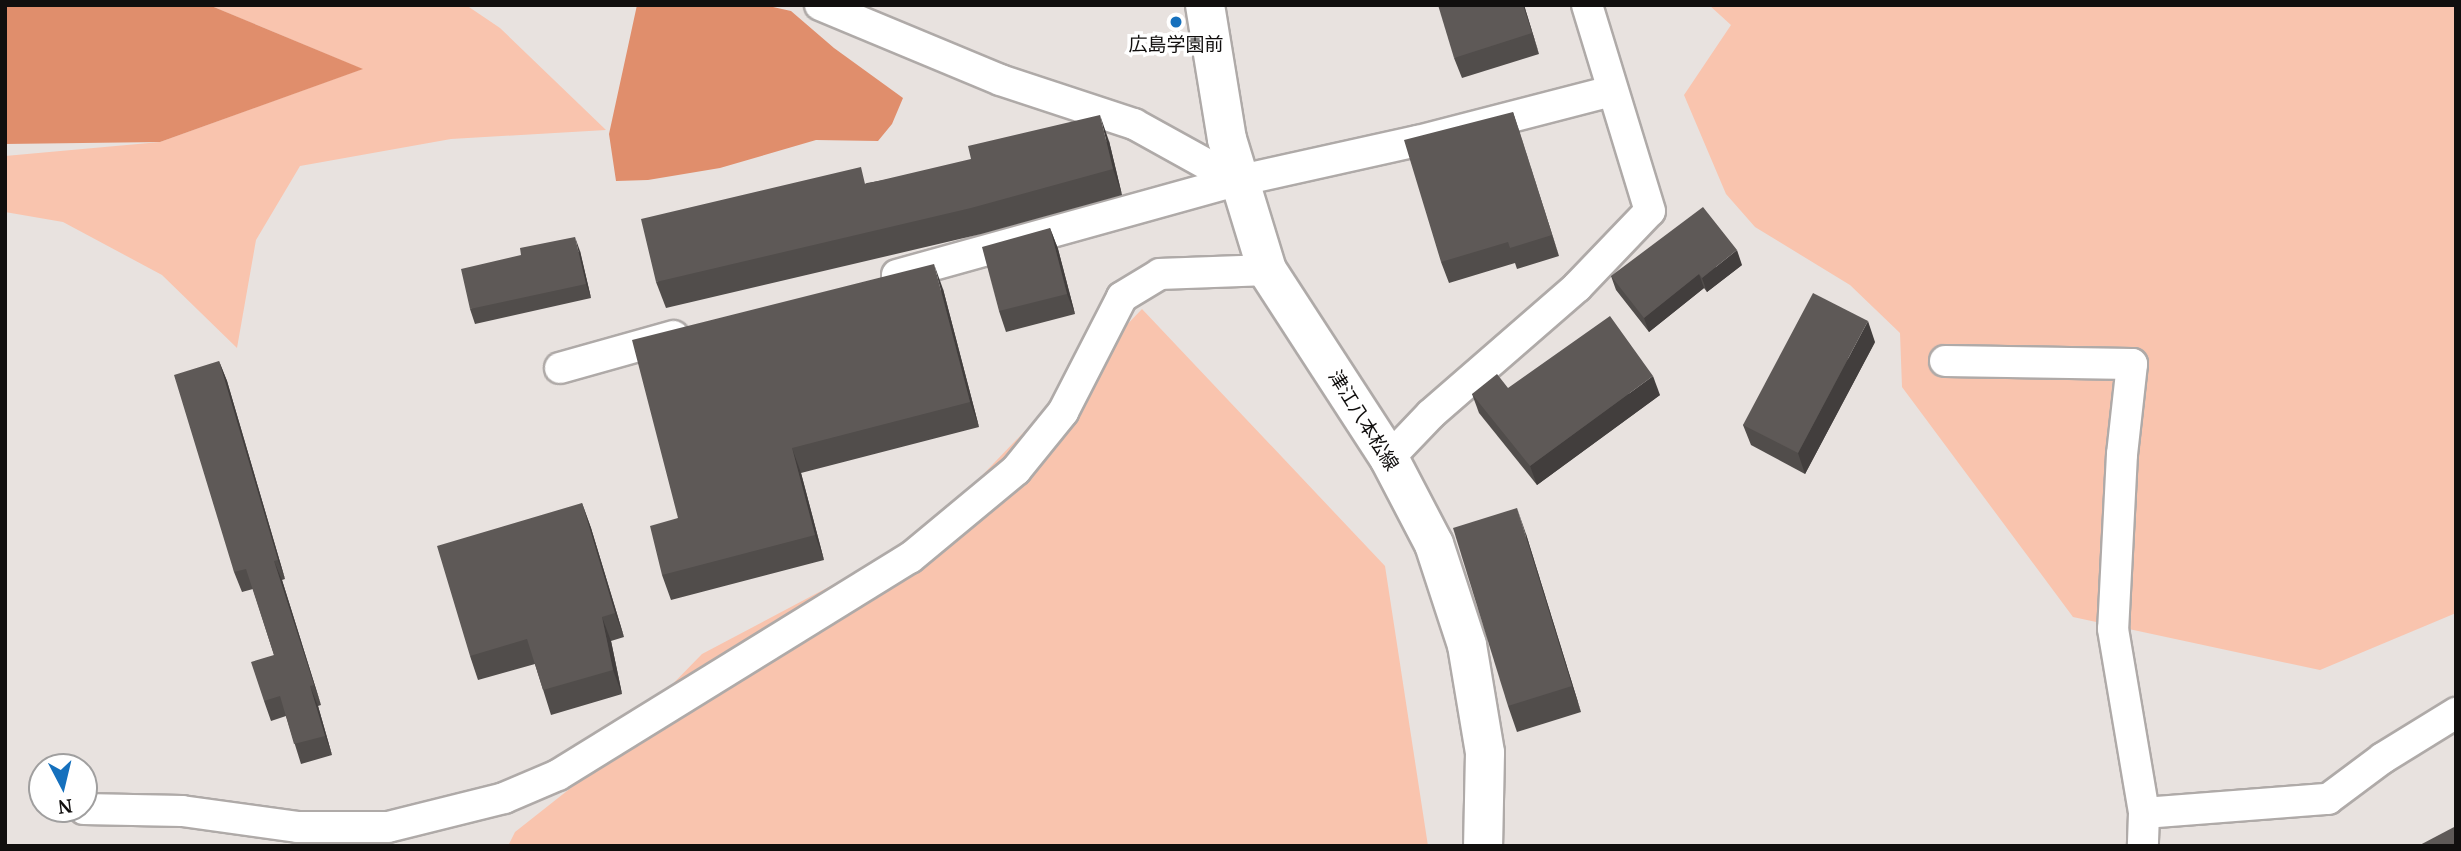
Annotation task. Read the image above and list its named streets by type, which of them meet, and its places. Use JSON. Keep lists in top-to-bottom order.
{
  "streets": {
    "main road": ["津江八本松線"]
  },
  "places": ["広島学園前"],
  "north": "bottom"
}
